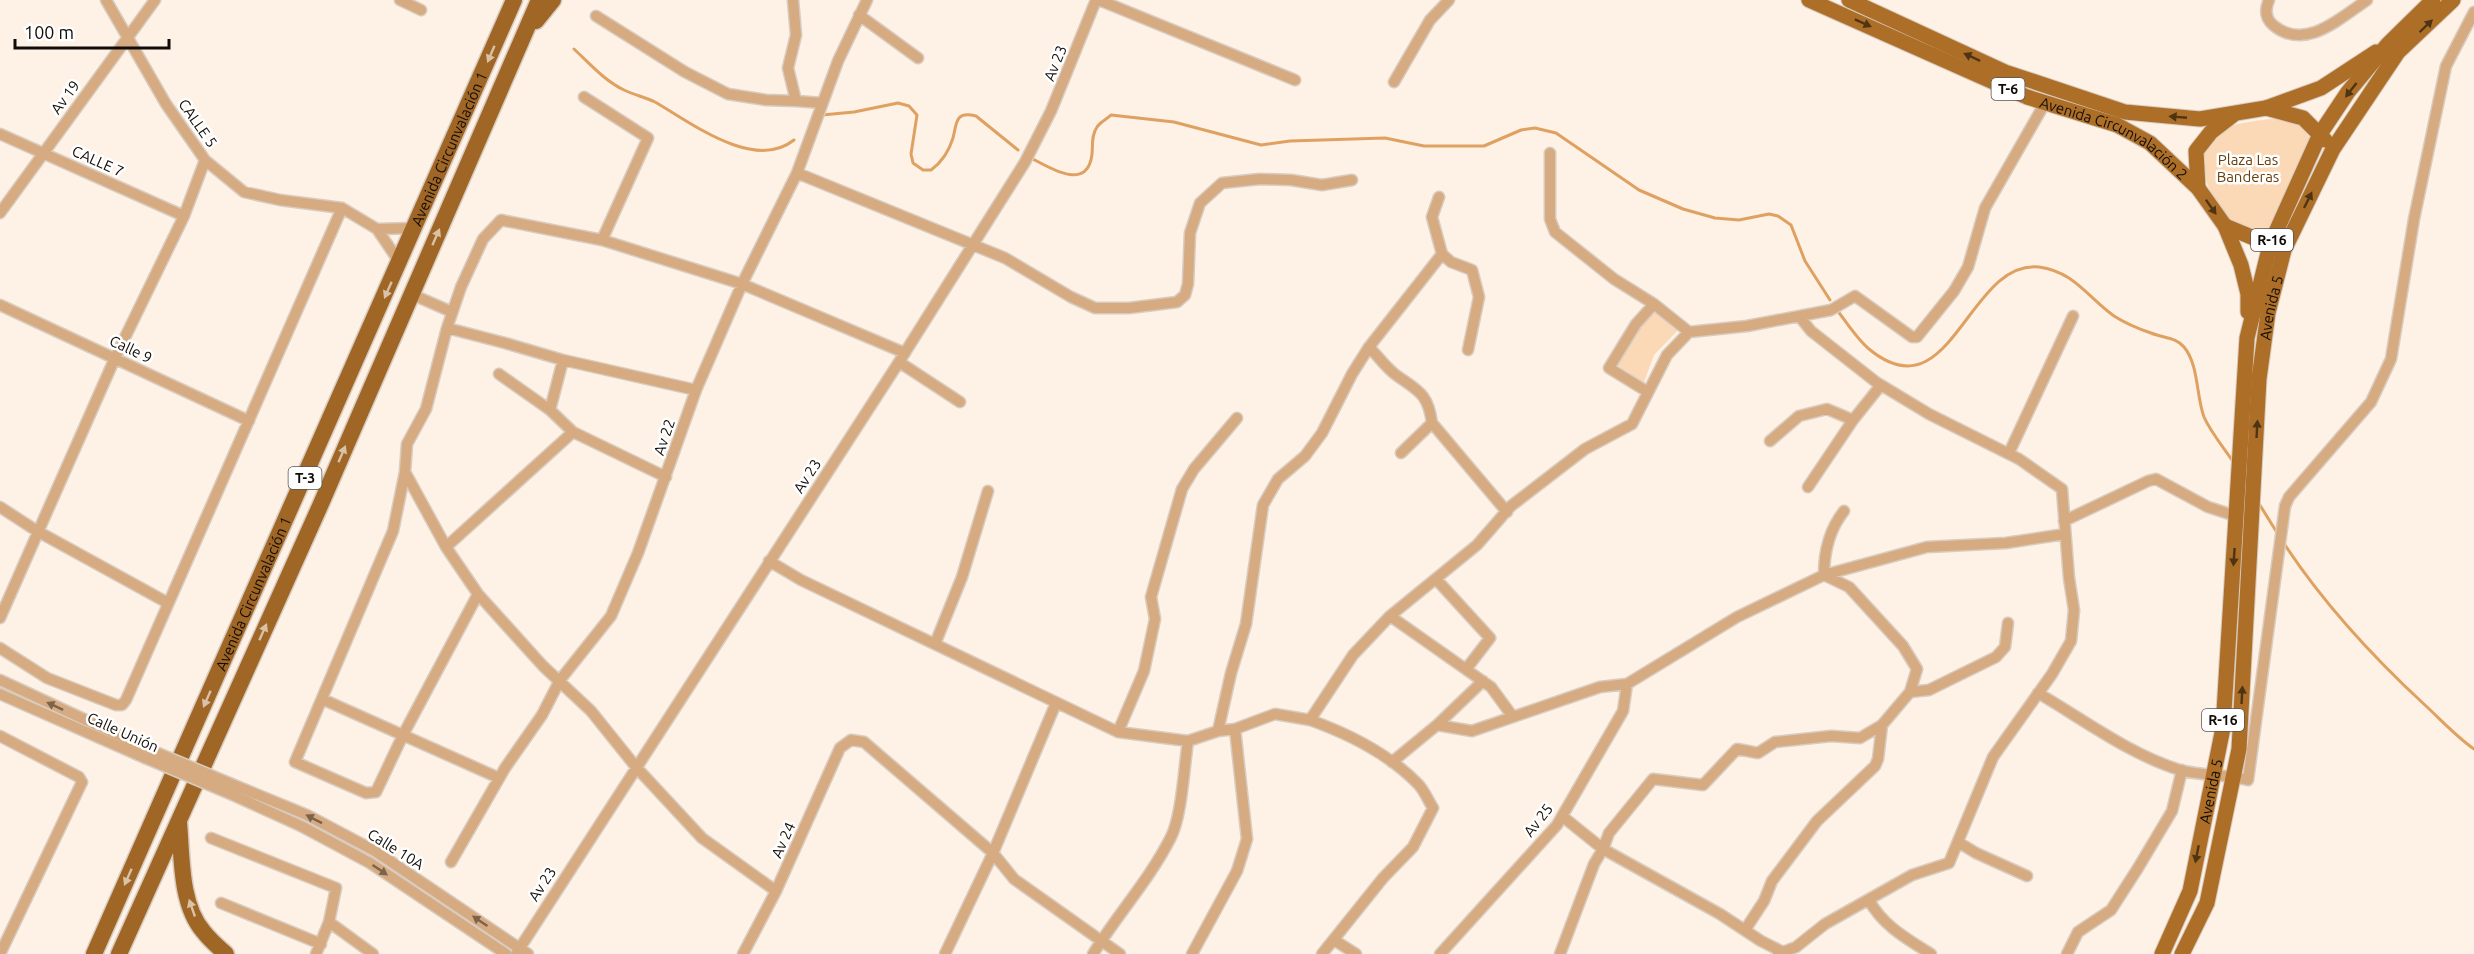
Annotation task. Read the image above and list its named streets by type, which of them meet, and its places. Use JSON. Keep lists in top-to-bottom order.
{
  "streets": {
    "highway": ["Avenida Circunvalación 1", "T-3"],
    "main road": [
      "T-6",
      "Avenida Circunvalación 2",
      "R-16",
      "Avenida 5"
    ],
    "street": [
      "Av 23",
      "Av 19",
      "CALLE 5",
      "CALLE 7",
      "Calle 9",
      "Av 22",
      "Calle Unión",
      "Av 25",
      "Av 24",
      "Calle 10A"
    ]
  },
  "crossings": [
    ["Av 23", "Calle 10A"],
    ["T-6", "Avenida Circunvalación 2"],
    ["T-6", "Avenida 5"],
    ["Av 19", "CALLE 5"],
    ["Av 19", "CALLE 7"],
    ["Avenida Circunvalación 2", "R-16"],
    ["Avenida Circunvalación 2", "Avenida 5"],
    ["R-16", "Avenida 5"],
    ["Calle Unión", "Calle 10A"]
  ],
  "parks": ["Plaza Las Banderas"],
  "scale_bar": "100 m"
}
